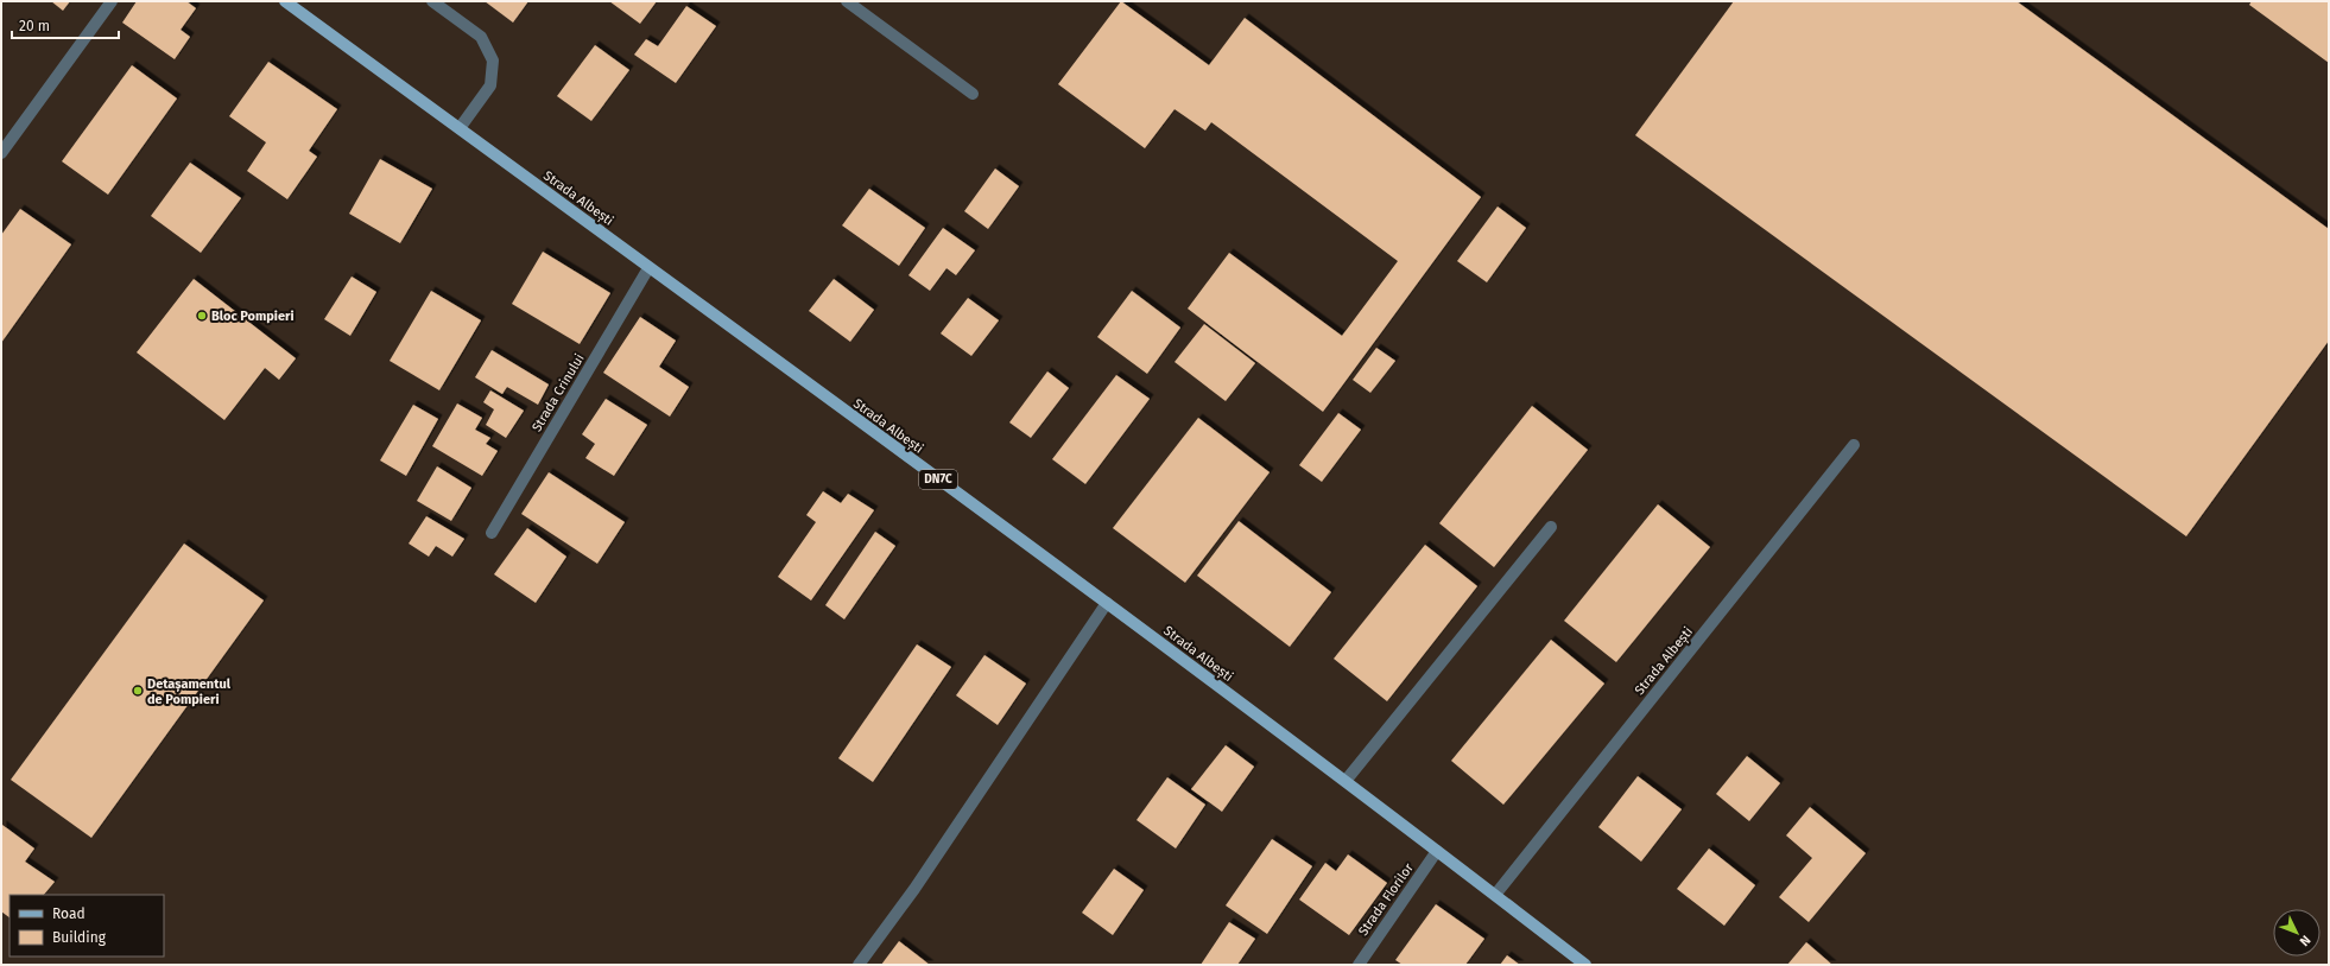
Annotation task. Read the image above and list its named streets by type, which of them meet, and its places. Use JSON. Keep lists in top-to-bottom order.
{
  "streets": {
    "main road": ["Strada Albești", "DN7C"],
    "street": ["Strada Crinului", "Strada Florilor"]
  },
  "crossings": [
    ["Strada Albești", "Strada Crinului"],
    ["Strada Albești", "Strada Florilor"]
  ],
  "places": ["Bloc Pompieri", "Detașamentul de Pompieri"],
  "legend": ["Road", "Building"],
  "scale_bar": "20 m",
  "north": "bottom right"
}
